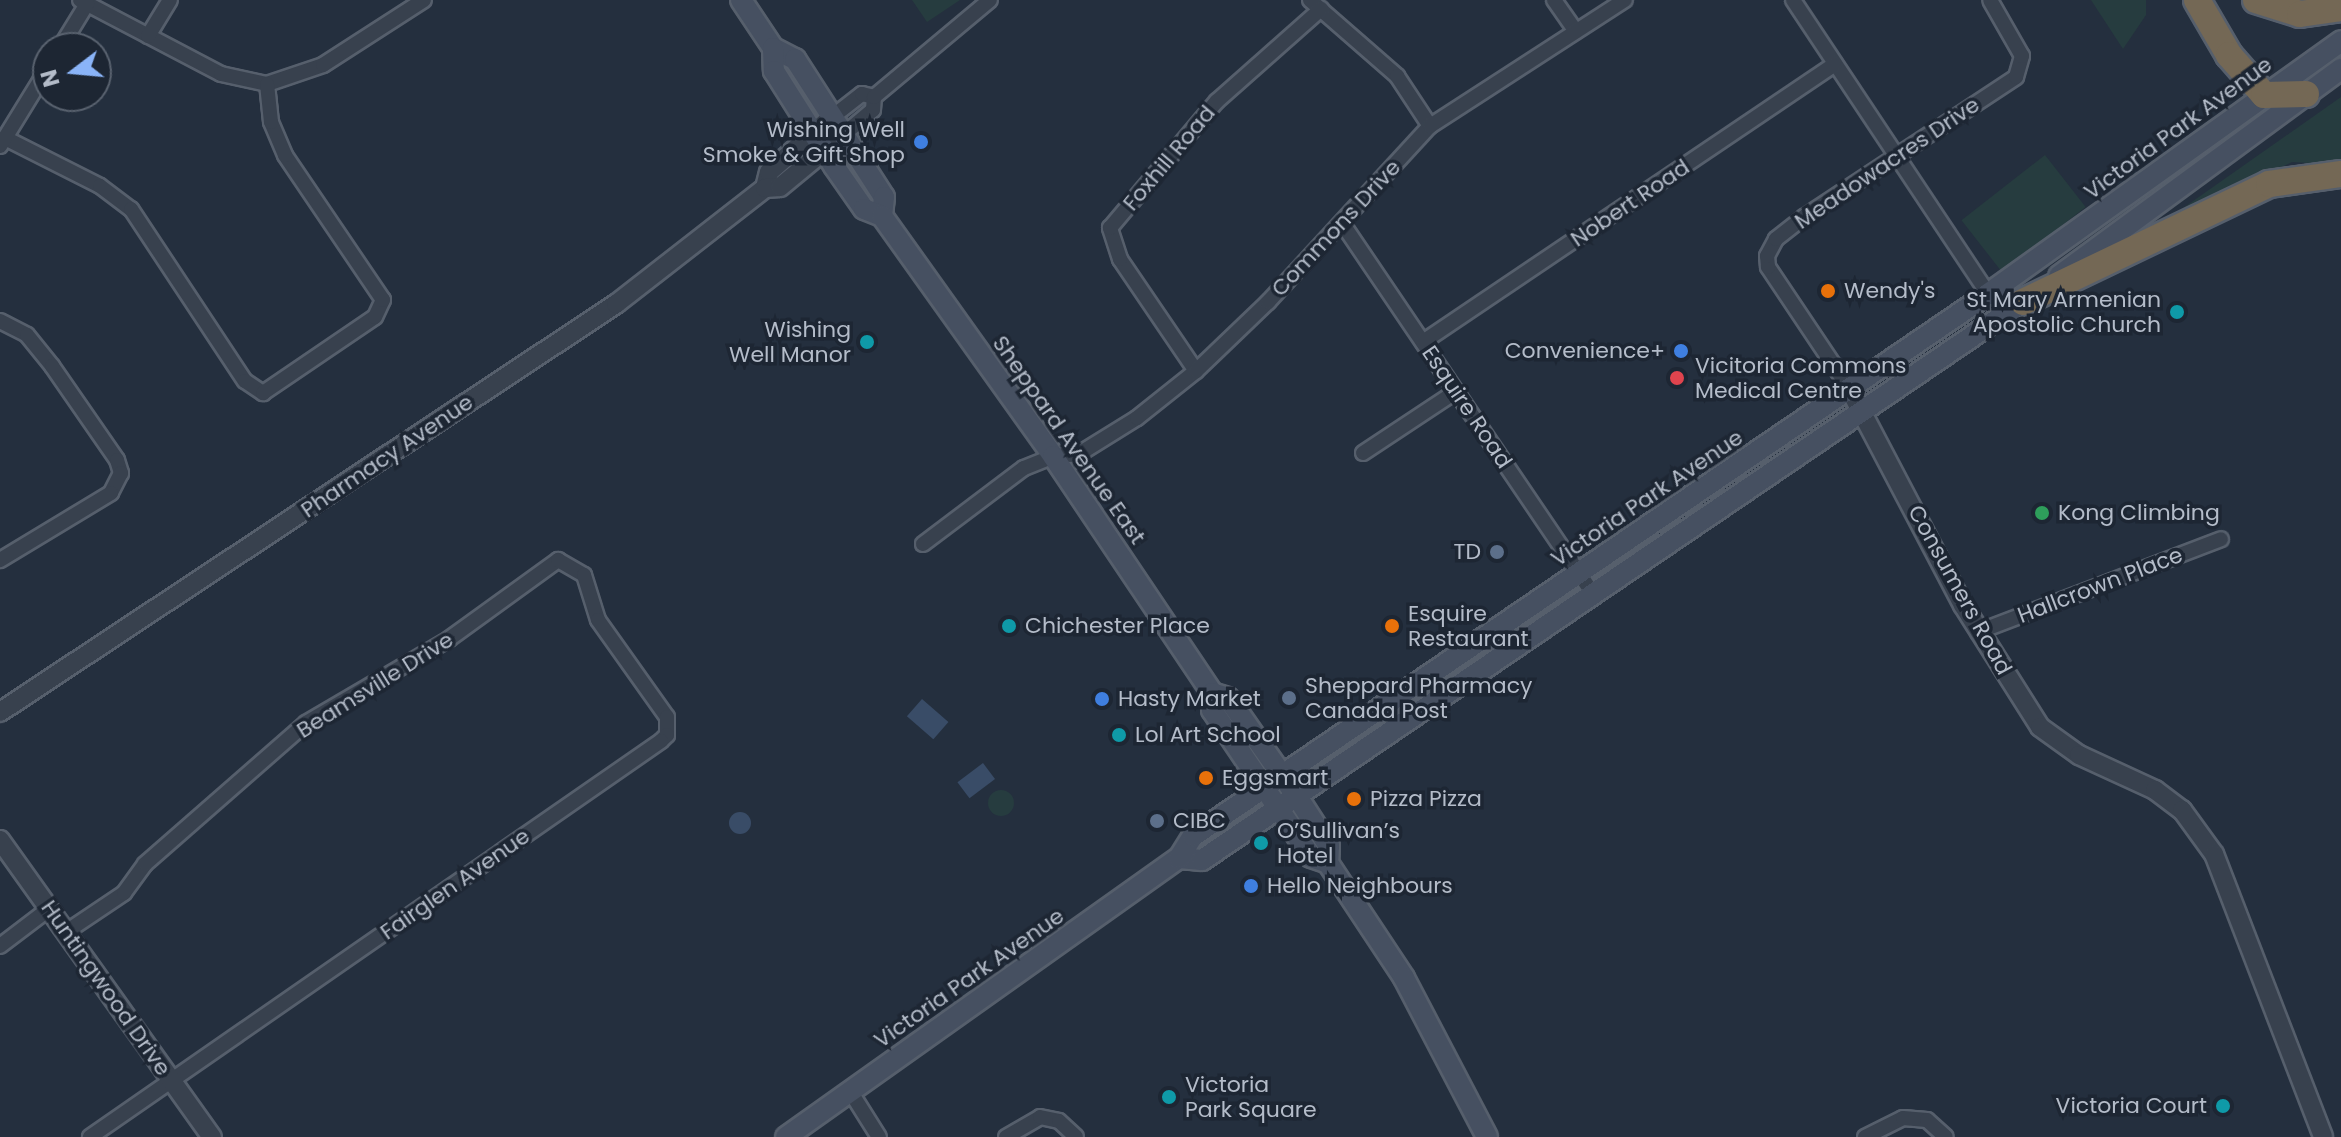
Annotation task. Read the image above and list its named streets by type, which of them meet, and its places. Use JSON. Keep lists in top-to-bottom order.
{
  "streets": {
    "main road": ["Victoria Park Avenue", "Sheppard Avenue East"],
    "street": [
      "Foxhill Road",
      "Meadowacres Drive",
      "Nobert Road",
      "Commons Drive",
      "Esquire Road",
      "Pharmacy Avenue",
      "Hallcrown Place",
      "Consumers Road",
      "Beamsville Drive",
      "Fairglen Avenue",
      "Huntingwood Drive"
    ]
  },
  "crossings": [
    ["Victoria Park Avenue", "Meadowacres Drive"],
    ["Victoria Park Avenue", "Esquire Road"],
    ["Victoria Park Avenue", "Sheppard Avenue East"],
    ["Victoria Park Avenue", "Consumers Road"],
    ["Foxhill Road", "Commons Drive"],
    ["Meadowacres Drive", "Consumers Road"],
    ["Nobert Road", "Esquire Road"],
    ["Commons Drive", "Esquire Road"],
    ["Commons Drive", "Sheppard Avenue East"],
    ["Sheppard Avenue East", "Pharmacy Avenue"],
    ["Hallcrown Place", "Consumers Road"],
    ["Beamsville Drive", "Fairglen Avenue"],
    ["Beamsville Drive", "Huntingwood Drive"],
    ["Fairglen Avenue", "Huntingwood Drive"]
  ],
  "places": [
    "Wishing Well Smoke & Gift Shop",
    "Wendy's",
    "St Mary Armenian Apostolic Church",
    "Wishing Well Manor",
    "Convenience+",
    "Vicitoria Commons Medical Centre",
    "Kong Climbing",
    "TD",
    "Chichester Place",
    "Esquire Restaurant",
    "Sheppard Pharmacy Canada Post",
    "Hasty Market",
    "Lol Art School",
    "Eggsmart",
    "Pizza Pizza",
    "CIBC",
    "O’Sullivan’s Hotel",
    "Hello Neighbours",
    "Victoria Park Square",
    "Victoria Court"
  ],
  "north": "left"
}
